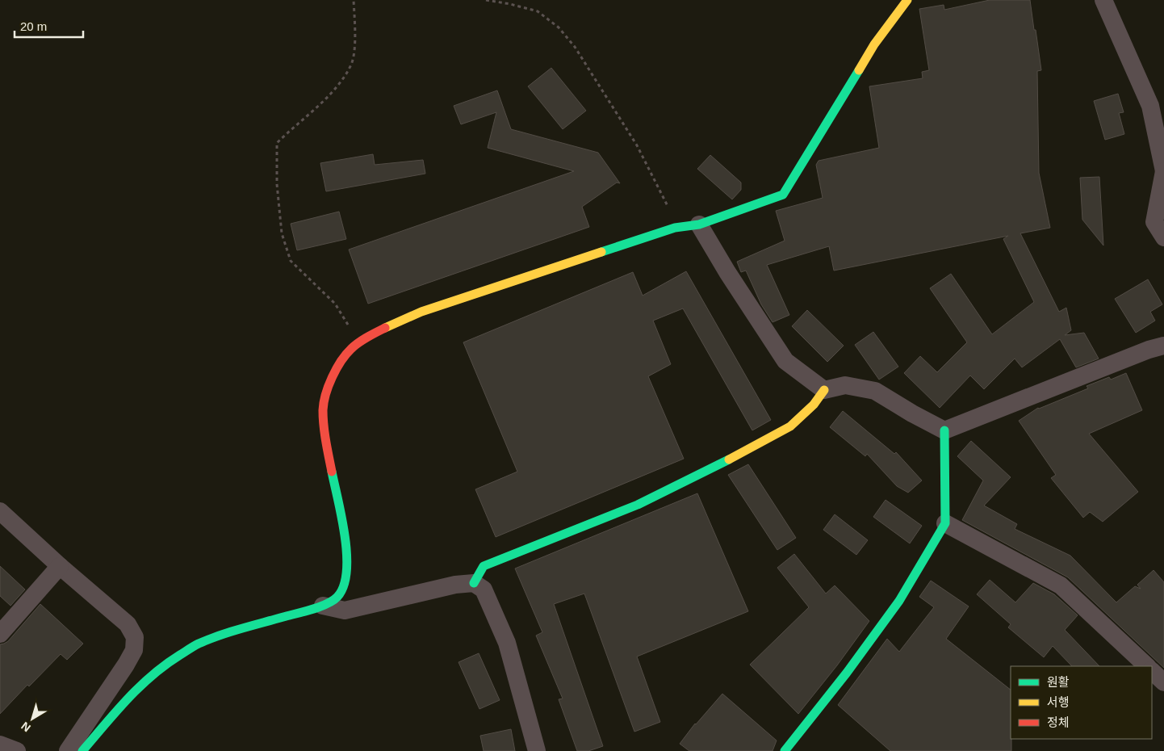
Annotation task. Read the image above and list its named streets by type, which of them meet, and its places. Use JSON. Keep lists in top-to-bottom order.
{
  "legend": ["원활", "서행", "정체"],
  "scale_bar": "20 m",
  "north": "bottom left"
}
